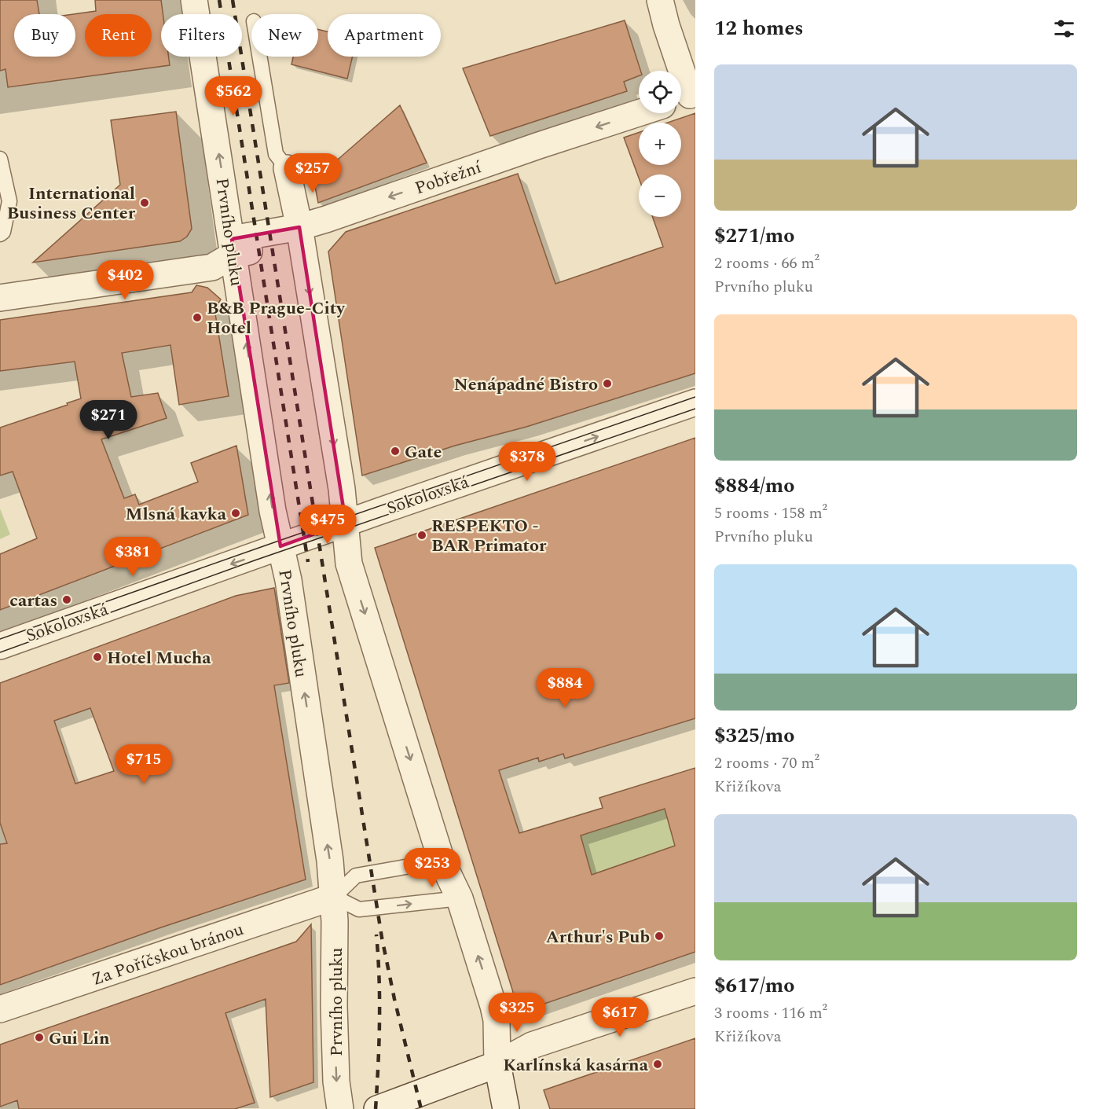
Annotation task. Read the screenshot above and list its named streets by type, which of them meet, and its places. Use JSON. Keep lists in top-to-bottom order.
{
  "streets": {
    "street": [
      "Pobřežní",
      "Prvního pluku",
      "Sokolovská",
      "Za Poříčskou bránou"
    ]
  },
  "crossings": [
    ["Pobřežní", "Prvního pluku"],
    ["Prvního pluku", "Sokolovská"],
    ["Prvního pluku", "Za Poříčskou bránou"]
  ],
  "one_way": ["Pobřežní"],
  "places": [
    "International Business Center",
    "B&B Prague-City Hotel",
    "Nenápadné Bistro",
    "Gate",
    "Mlsná kavka",
    "RESPEKTO - BAR Primator",
    "cartas",
    "Hotel Mucha",
    "Arthur's Pub",
    "Gui Lin",
    "Karlínská kasárna"
  ],
  "page": {
    "heading": "12 homes",
    "chip": [
      "Buy",
      "Rent",
      "Filters",
      "New",
      "Apartment"
    ],
    "list": [
      {
        "name": "$271/mo",
        "note": "2 rooms · 66 m² · Prvního pluku"
      },
      {
        "name": "$884/mo",
        "note": "5 rooms · 158 m² · Prvního pluku"
      },
      {
        "name": "$325/mo",
        "note": "2 rooms · 70 m² · Křižíkova"
      },
      {
        "name": "$617/mo",
        "note": "3 rooms · 116 m² · Křižíkova"
      }
    ],
    "map_buttons": ["+", "−"],
    "price": [
      "$562",
      "$257",
      "$402",
      "$271",
      "$378",
      "$475",
      "$381",
      "$884",
      "$715",
      "$253",
      "$325",
      "$617"
    ]
  }
}
